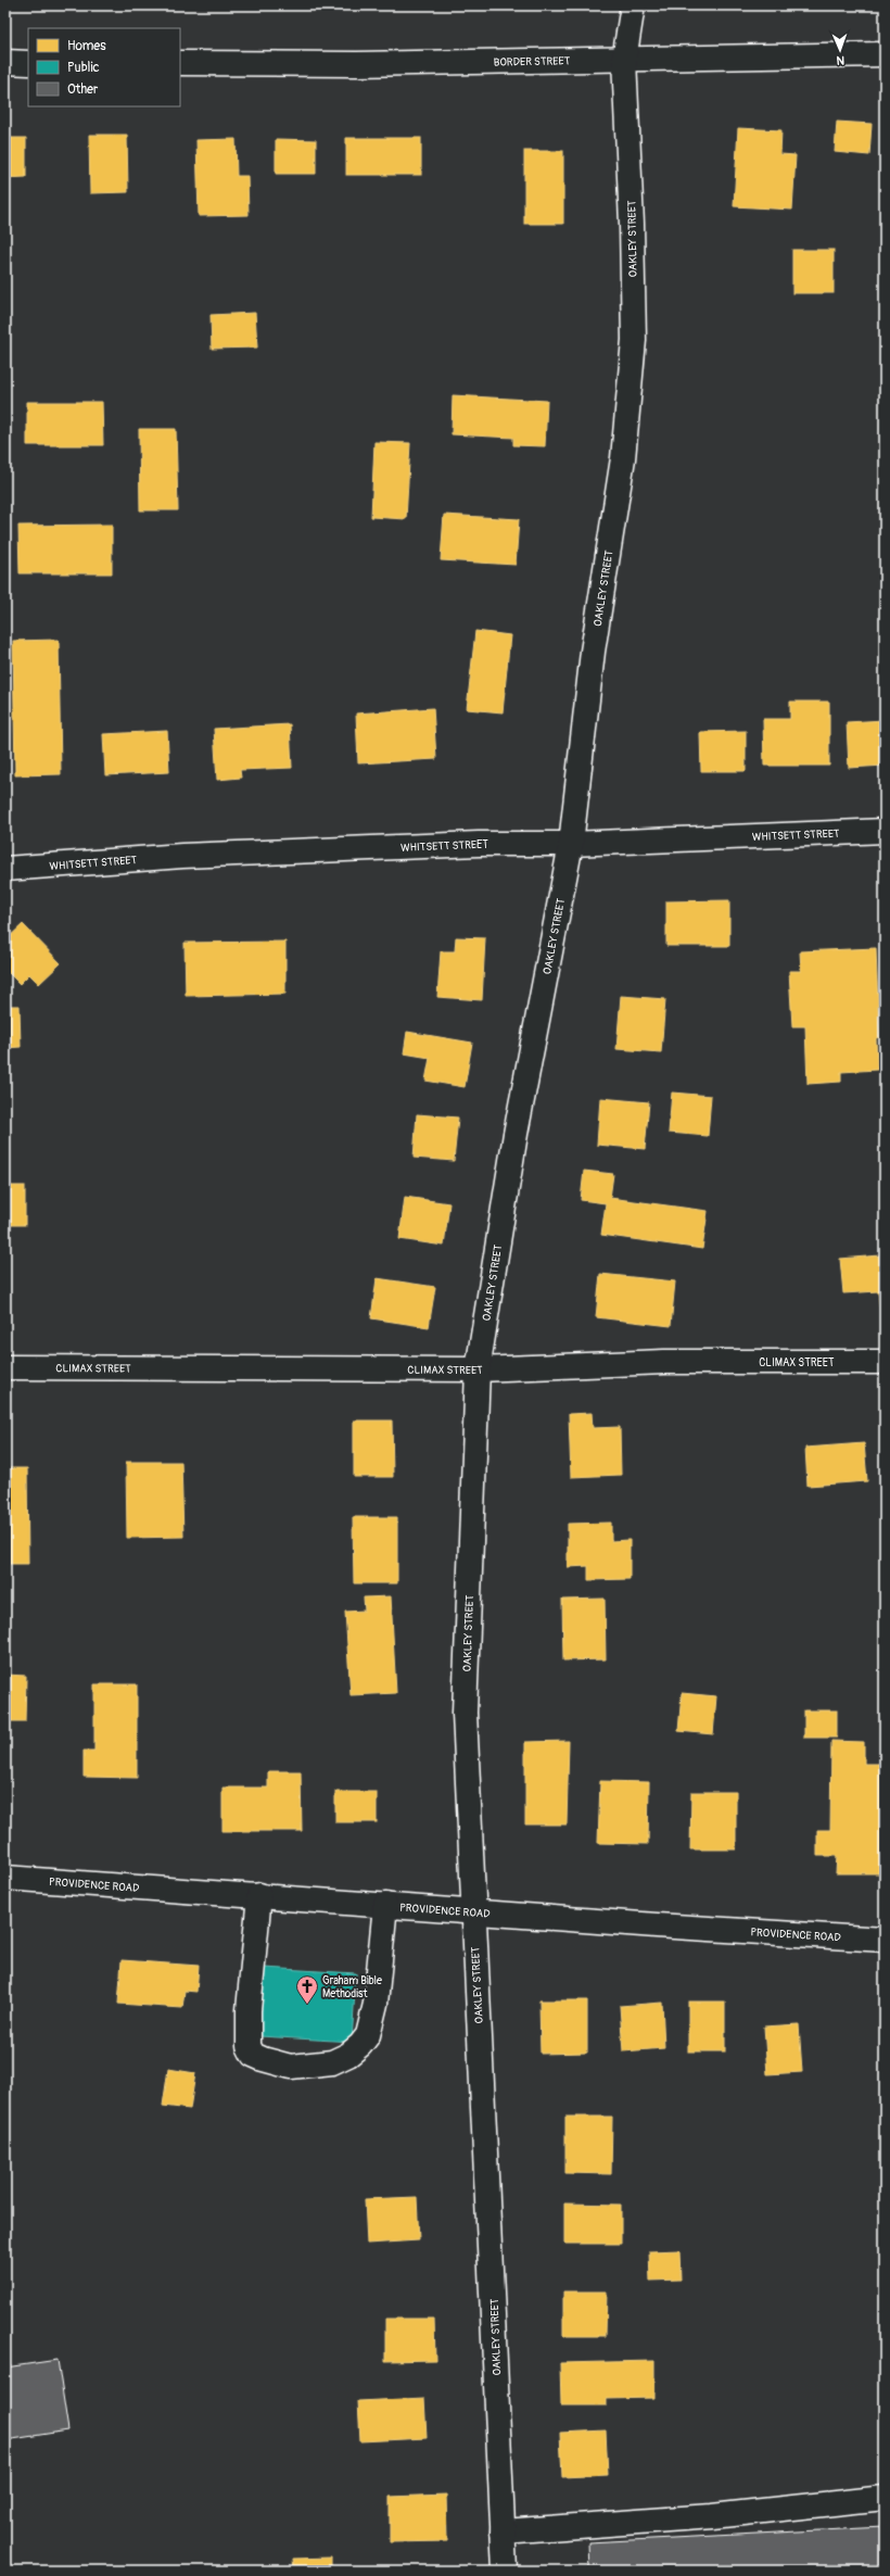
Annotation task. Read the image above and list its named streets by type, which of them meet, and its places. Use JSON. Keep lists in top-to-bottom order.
{
  "streets": {
    "street": [
      "BORDER STREET",
      "OAKLEY STREET",
      "WHITSETT STREET",
      "CLIMAX STREET",
      "PROVIDENCE ROAD"
    ]
  },
  "crossings": [
    ["BORDER STREET", "OAKLEY STREET"],
    ["OAKLEY STREET", "WHITSETT STREET"],
    ["OAKLEY STREET", "CLIMAX STREET"],
    ["OAKLEY STREET", "PROVIDENCE ROAD"]
  ],
  "places": {
    "church": ["Graham Bible Methodist"]
  },
  "legend": ["Homes", "Public", "Other"],
  "north": "bottom"
}
